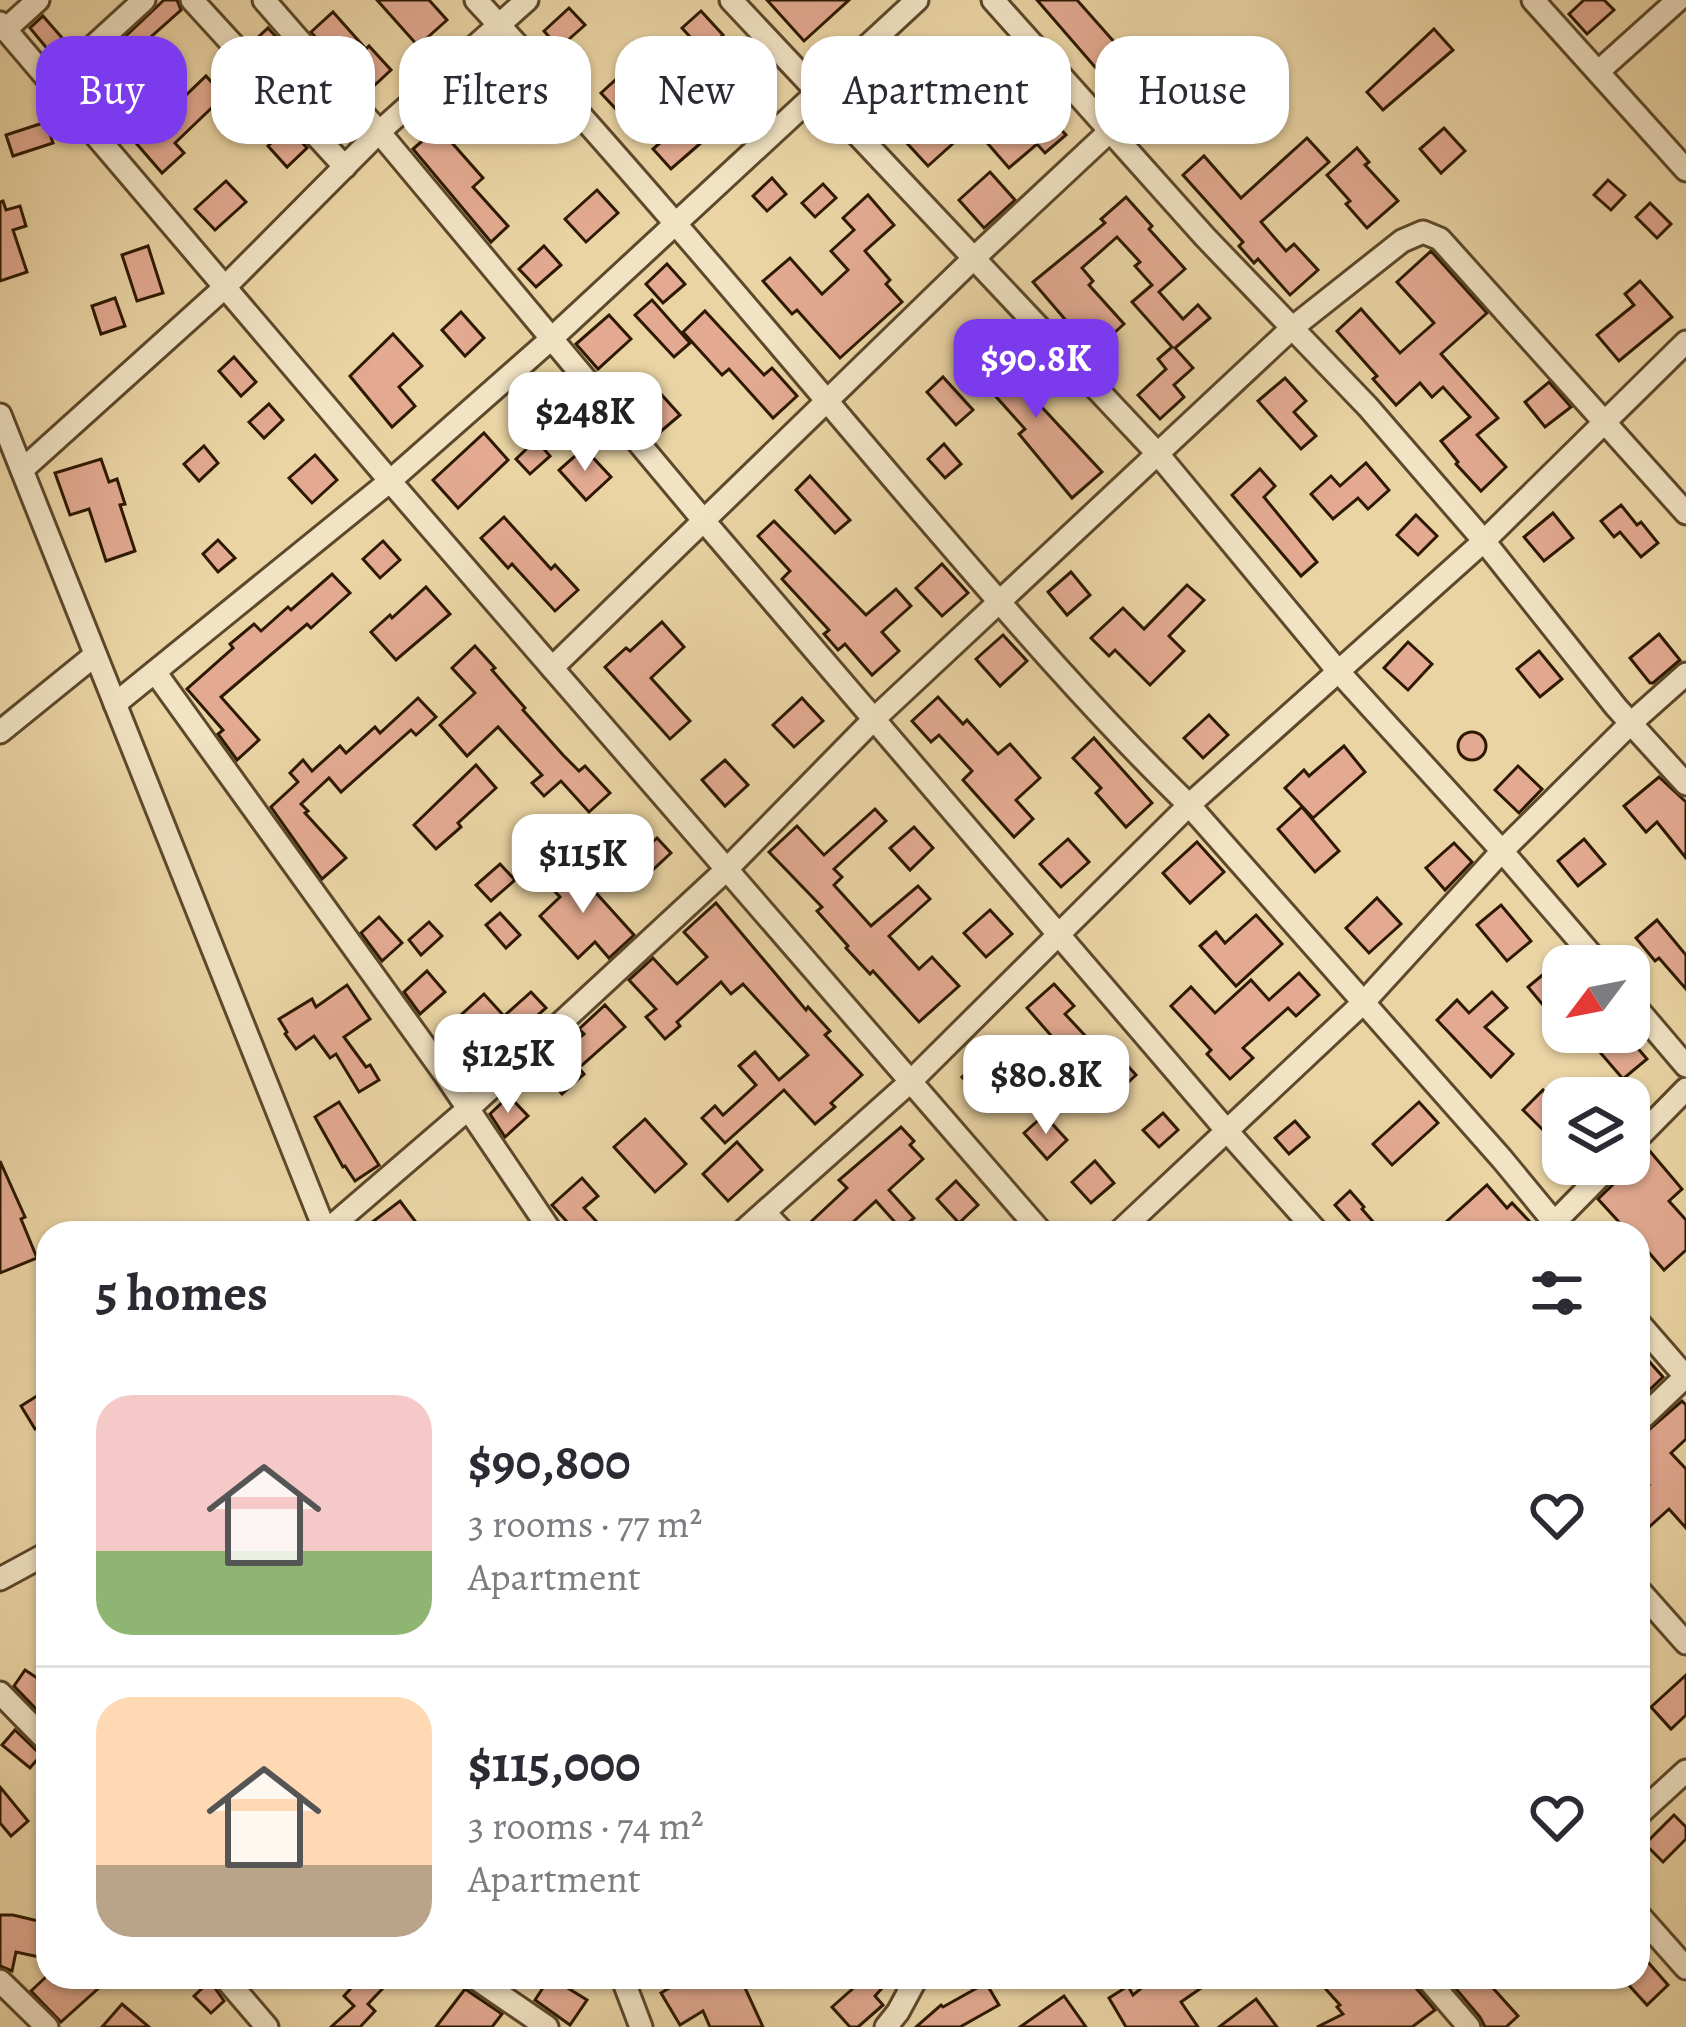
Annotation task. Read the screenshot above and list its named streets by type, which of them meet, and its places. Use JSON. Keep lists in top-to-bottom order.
{
  "north": "bottom left",
  "page": {
    "chip": [
      "Buy",
      "Rent",
      "Filters",
      "New",
      "Apartment",
      "House"
    ],
    "price": [
      "$90.8K",
      "$248K",
      "$115K",
      "$125K",
      "$80.8K"
    ],
    "heading": "5 homes",
    "list": [
      {
        "name": "$90,800",
        "note": "3 rooms · 77 m² · Apartment"
      },
      {
        "name": "$115,000",
        "note": "3 rooms · 74 m² · Apartment"
      }
    ]
  }
}
